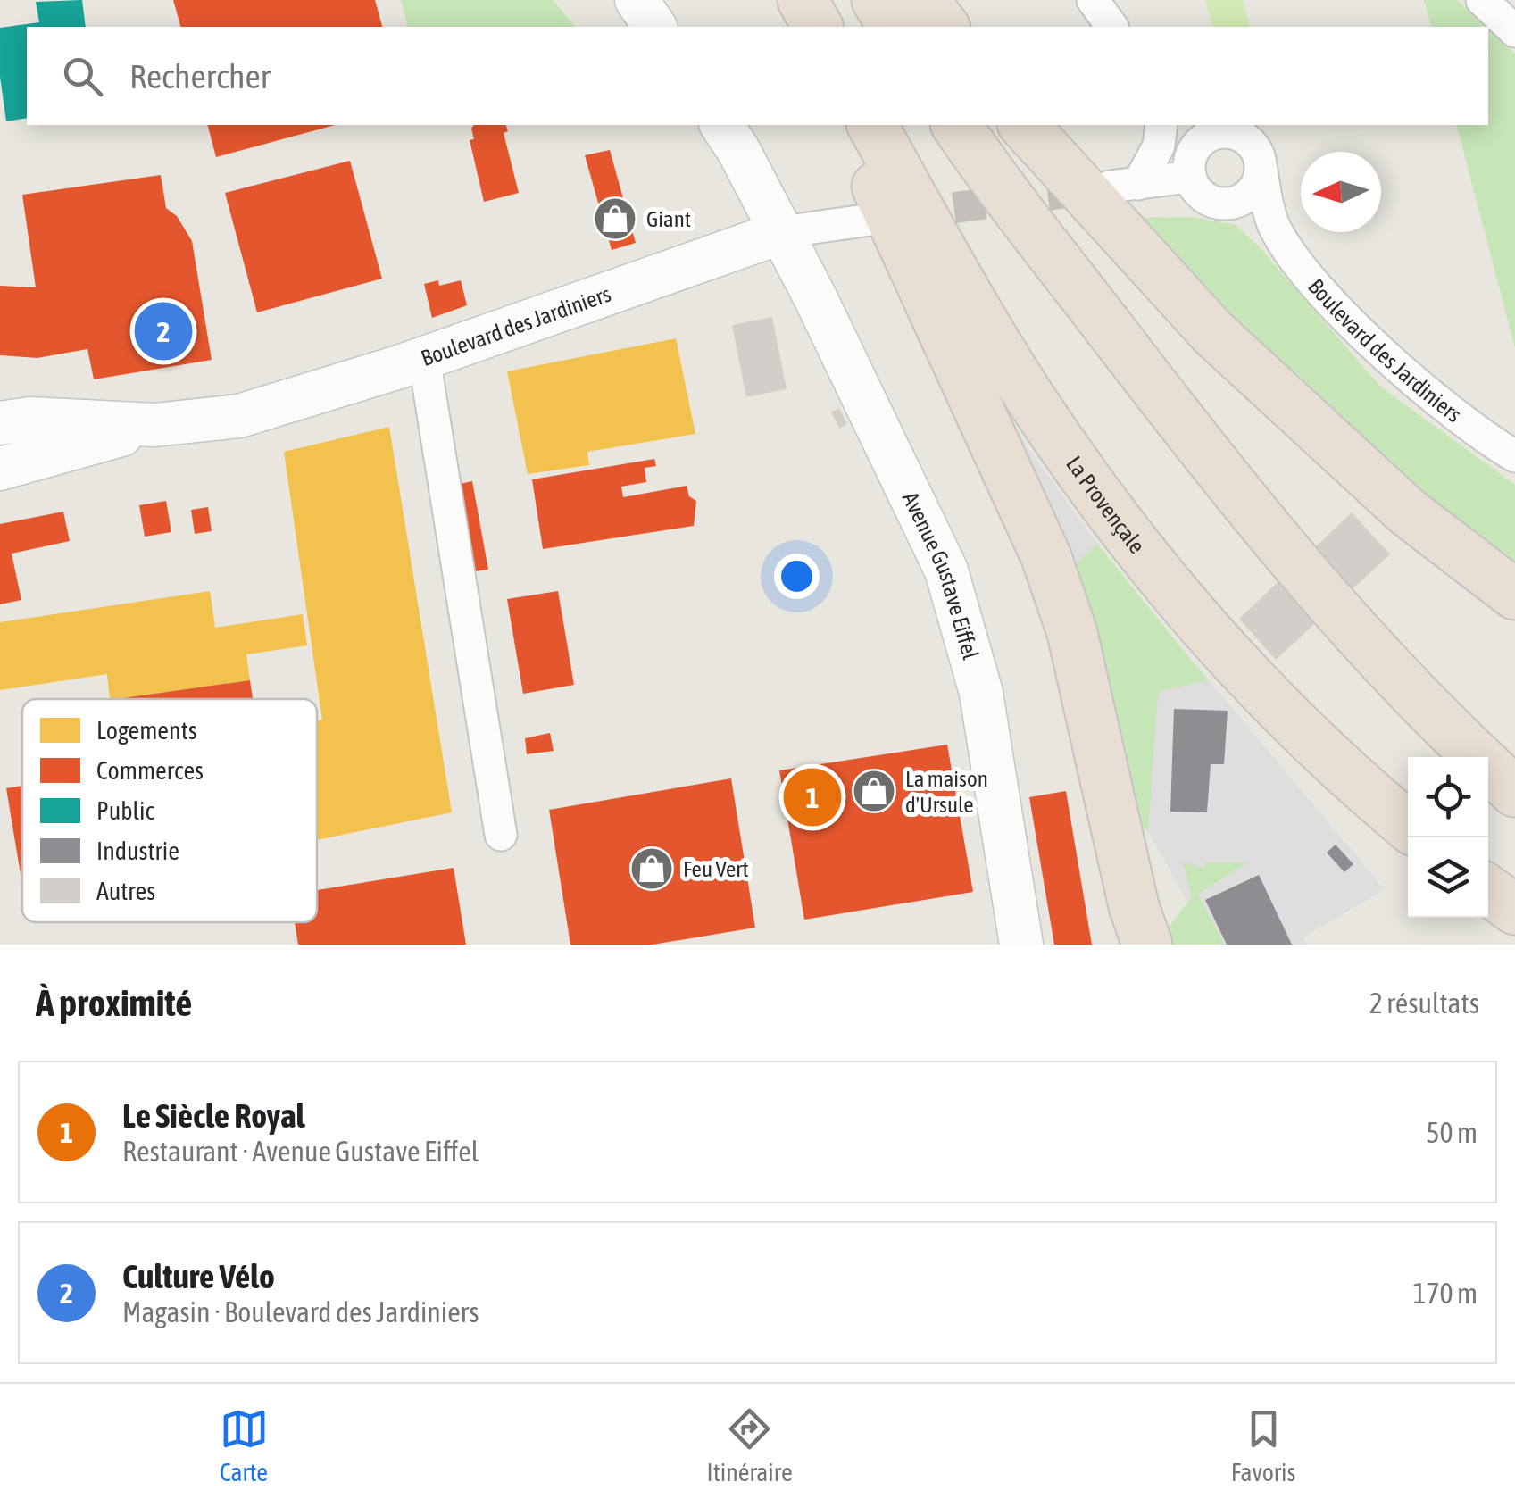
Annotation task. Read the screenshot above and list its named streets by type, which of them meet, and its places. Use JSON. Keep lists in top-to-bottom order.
{
  "streets": {
    "highway": ["La Provençale"],
    "street": ["Boulevard des Jardiniers", "Avenue Gustave Eiffel"]
  },
  "crossings": [
    ["Boulevard des Jardiniers", "Avenue Gustave Eiffel"]
  ],
  "places": {
    "shop": ["Giant", "La maison d'Ursule", "Feu Vert"]
  },
  "legend": [
    "Logements",
    "Commerces",
    "Public",
    "Industrie",
    "Autres"
  ],
  "north": "left",
  "page": {
    "search": "Rechercher",
    "pins": ["2", "1"],
    "heading": ["À proximité", "2 résultats"],
    "list": [
      {
        "mark": "1",
        "name": "Le Siècle Royal",
        "note": "Restaurant · Avenue Gustave Eiffel",
        "value": "50 m"
      },
      {
        "mark": "2",
        "name": "Culture Vélo",
        "note": "Magasin · Boulevard des Jardiniers",
        "value": "170 m"
      }
    ],
    "nav": ["Carte", "Itinéraire", "Favoris"]
  }
}
